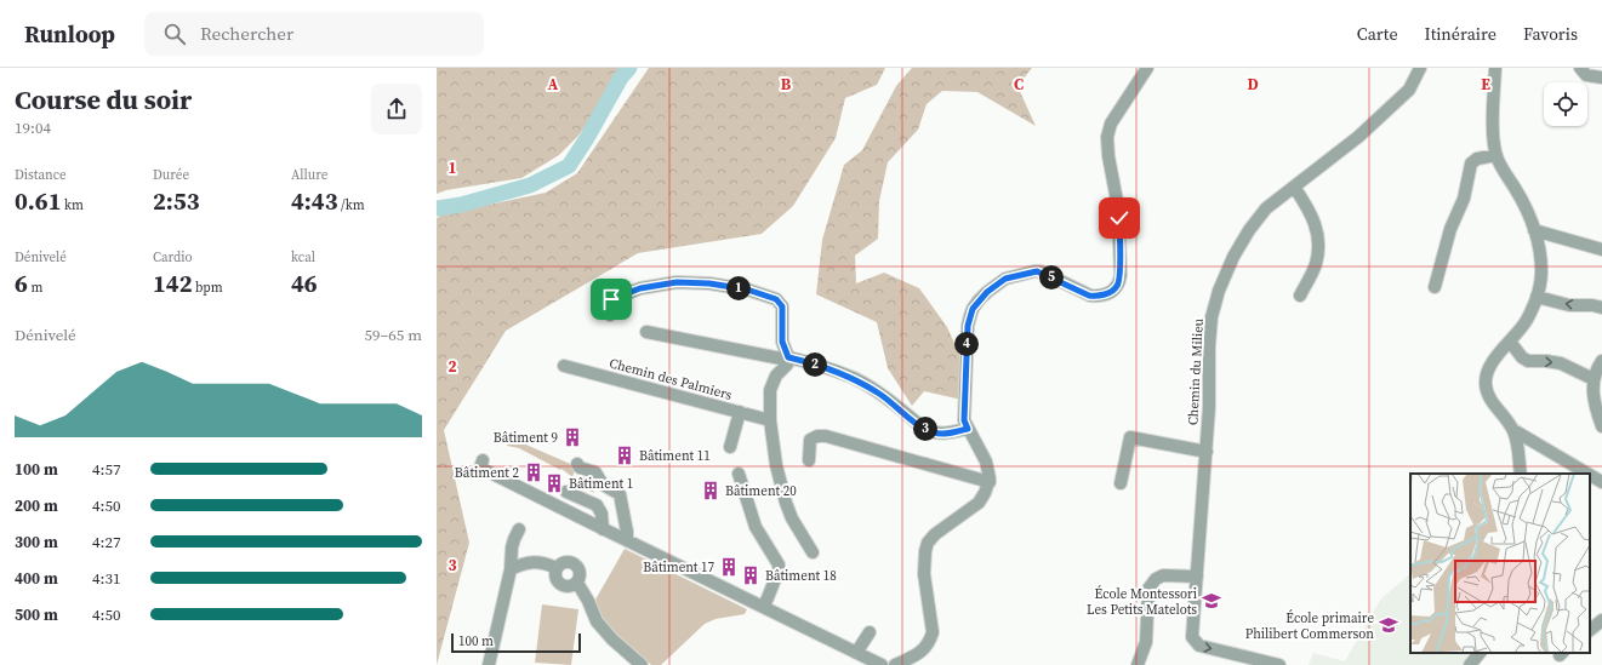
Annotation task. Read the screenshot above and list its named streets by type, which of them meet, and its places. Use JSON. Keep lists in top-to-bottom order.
{
  "streets": {
    "street": ["Chemin du Milieu", "Chemin des Palmiers"]
  },
  "places": {
    "building": [
      "Bâtiment 9",
      "Bâtiment 11",
      "Bâtiment 2",
      "Bâtiment 1",
      "Bâtiment 20",
      "Bâtiment 17",
      "Bâtiment 18"
    ],
    "school or university": ["École Montessori Les Petits Matelots", "École primaire Philibert Commerson"]
  },
  "scale_bar": "100 m",
  "page": {
    "header": "Runloop",
    "search": "Rechercher",
    "nav": ["Carte", "Itinéraire", "Favoris"],
    "heading": ["Course du soir", "19:04"],
    "stats": [
      ["Distance", "0.61 km"],
      ["Durée", "2:53"],
      ["Allure", "4:43 /km"],
      ["Dénivelé", "6 m"],
      ["Cardio", "142 bpm"],
      ["kcal", "46"]
    ],
    "pins": [
      "5",
      "1",
      "4",
      "2",
      "3"
    ],
    "chart": ["Dénivelé", "59–65 m"],
    "list": [
      {
        "name": "100 m",
        "note": "4:57"
      },
      {
        "name": "200 m",
        "note": "4:50"
      },
      {
        "name": "300 m",
        "note": "4:27"
      },
      {
        "name": "400 m",
        "note": "4:31"
      },
      {
        "name": "500 m",
        "note": "4:50"
      }
    ],
    "scale": "100 m"
  },
  "grid": {
    "columns": [
      "A",
      "B",
      "C",
      "D",
      "E"
    ],
    "rows": ["1", "2", "3"]
  }
}
